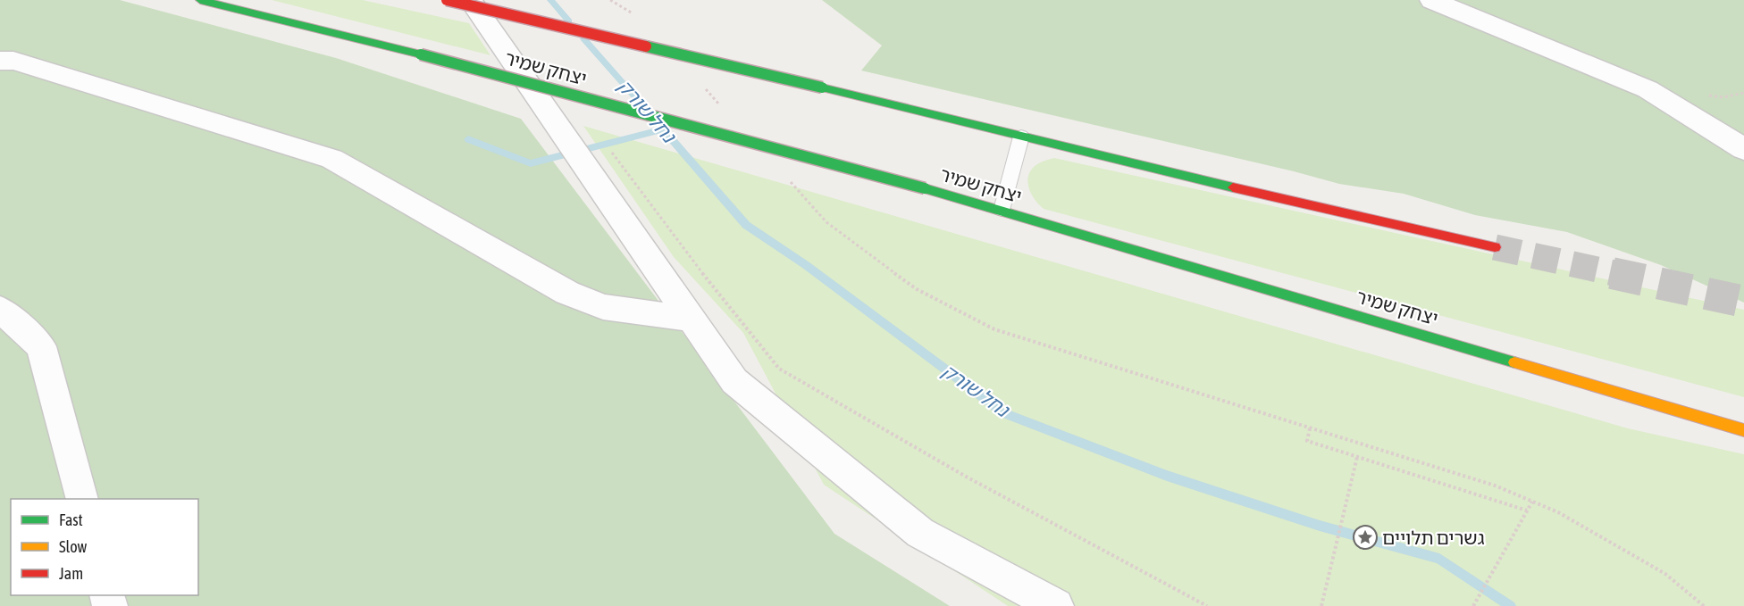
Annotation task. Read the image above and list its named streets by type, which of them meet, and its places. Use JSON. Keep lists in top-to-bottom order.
{
  "streets": {
    "highway": ["יצחק שמיר"]
  },
  "water": ["נחל שורק"],
  "places": {
    "place": ["גשרים תלויים"]
  },
  "legend": ["Fast", "Slow", "Jam"]
}
